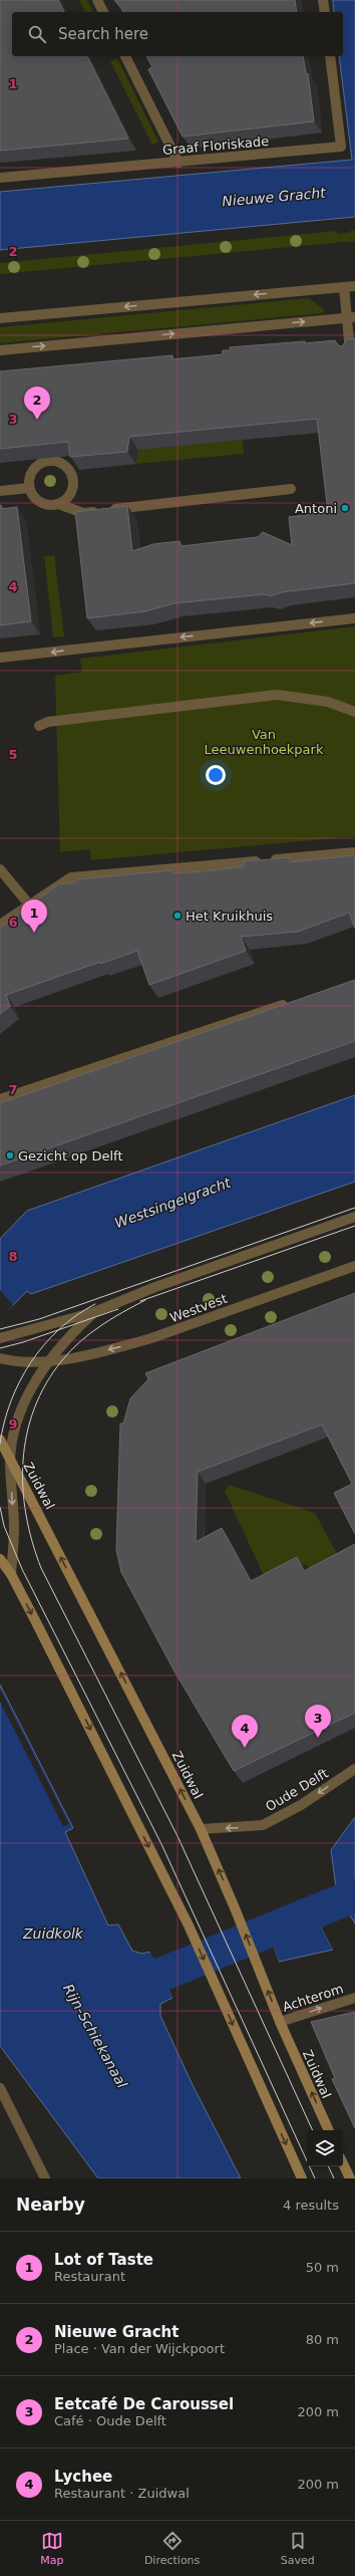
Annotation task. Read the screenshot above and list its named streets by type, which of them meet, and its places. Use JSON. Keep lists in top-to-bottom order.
{
  "streets": {
    "main road": ["Zuidwal"],
    "street": [
      "Graaf Floriskade",
      "Westvest",
      "Oude Delft",
      "Achterom"
    ]
  },
  "crossings": [
    ["Zuidwal", "Oude Delft"],
    ["Zuidwal", "Achterom"]
  ],
  "one_way": ["Oude Delft", "Achterom"],
  "water": [
    "Nieuwe Gracht",
    "Westsingelgracht",
    "Zuidkolk",
    "Rijn-Schiekanaal"
  ],
  "parks": ["Van Leeuwenhoekpark"],
  "places": ["Antoni", "Het Kruikhuis", "Gezicht op Delft"],
  "page": {
    "search": "Search here",
    "pins": [
      "2",
      "1",
      "3",
      "4"
    ],
    "heading": ["Nearby", "4 results"],
    "list": [
      {
        "mark": "1",
        "name": "Lot of Taste",
        "note": "Restaurant",
        "value": "50 m"
      },
      {
        "mark": "2",
        "name": "Nieuwe Gracht",
        "note": "Place · Van der Wijckpoort",
        "value": "80 m"
      },
      {
        "mark": "3",
        "name": "Eetcafé De Caroussel",
        "note": "Café · Oude Delft",
        "value": "200 m"
      },
      {
        "mark": "4",
        "name": "Lychee",
        "note": "Restaurant · Zuidwal",
        "value": "200 m"
      }
    ],
    "nav": ["Map", "Directions", "Saved"]
  },
  "grid": {
    "rows": [
      "1",
      "2",
      "3",
      "4",
      "5",
      "6",
      "7",
      "8",
      "9"
    ]
  }
}
